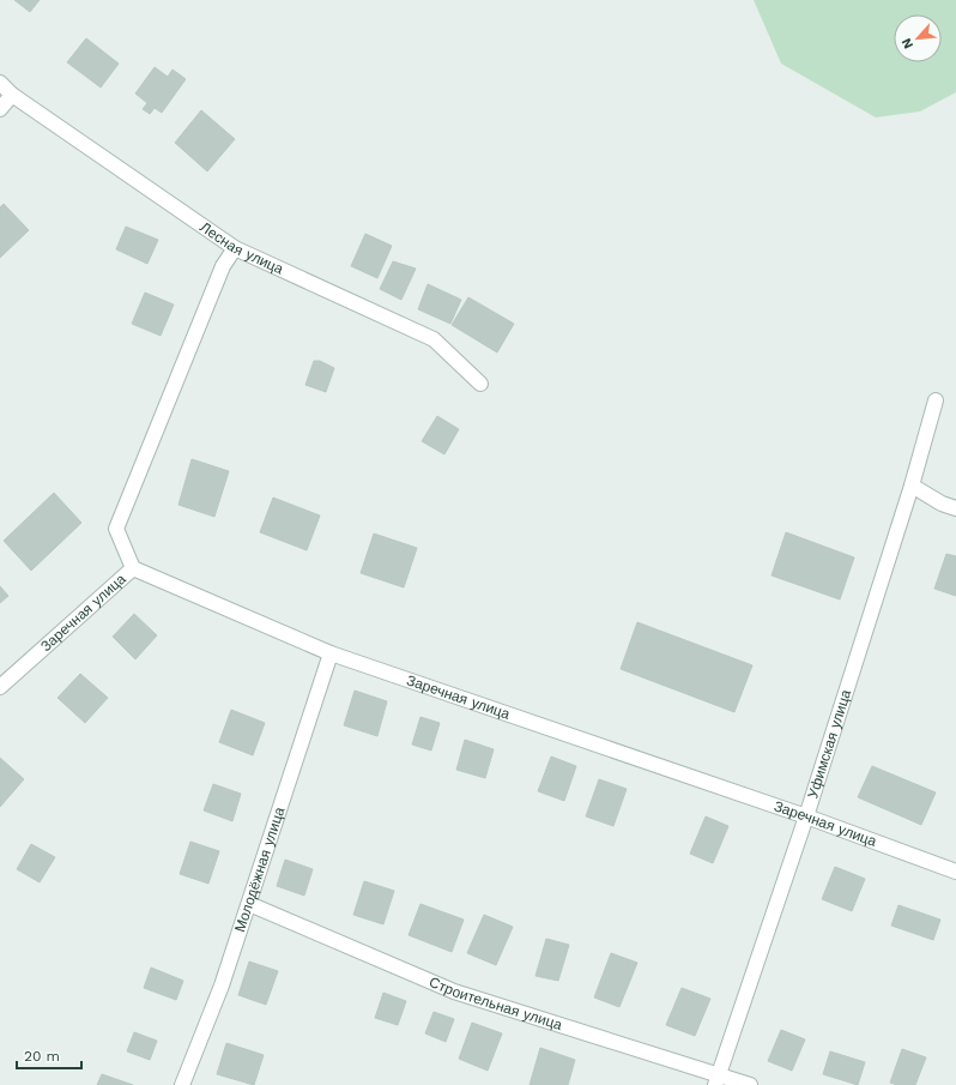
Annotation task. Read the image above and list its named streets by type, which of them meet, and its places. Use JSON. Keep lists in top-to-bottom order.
{
  "streets": {
    "street": [
      "Лесная улица",
      "Заречная улица",
      "Уфимская улица",
      "Молодёжная улица",
      "Строительная улица"
    ]
  },
  "crossings": [
    ["Заречная улица", "Уфимская улица"],
    ["Заречная улица", "Молодёжная улица"],
    ["Уфимская улица", "Строительная улица"],
    ["Молодёжная улица", "Строительная улица"]
  ],
  "scale_bar": "20 m",
  "north": "bottom left"
}
